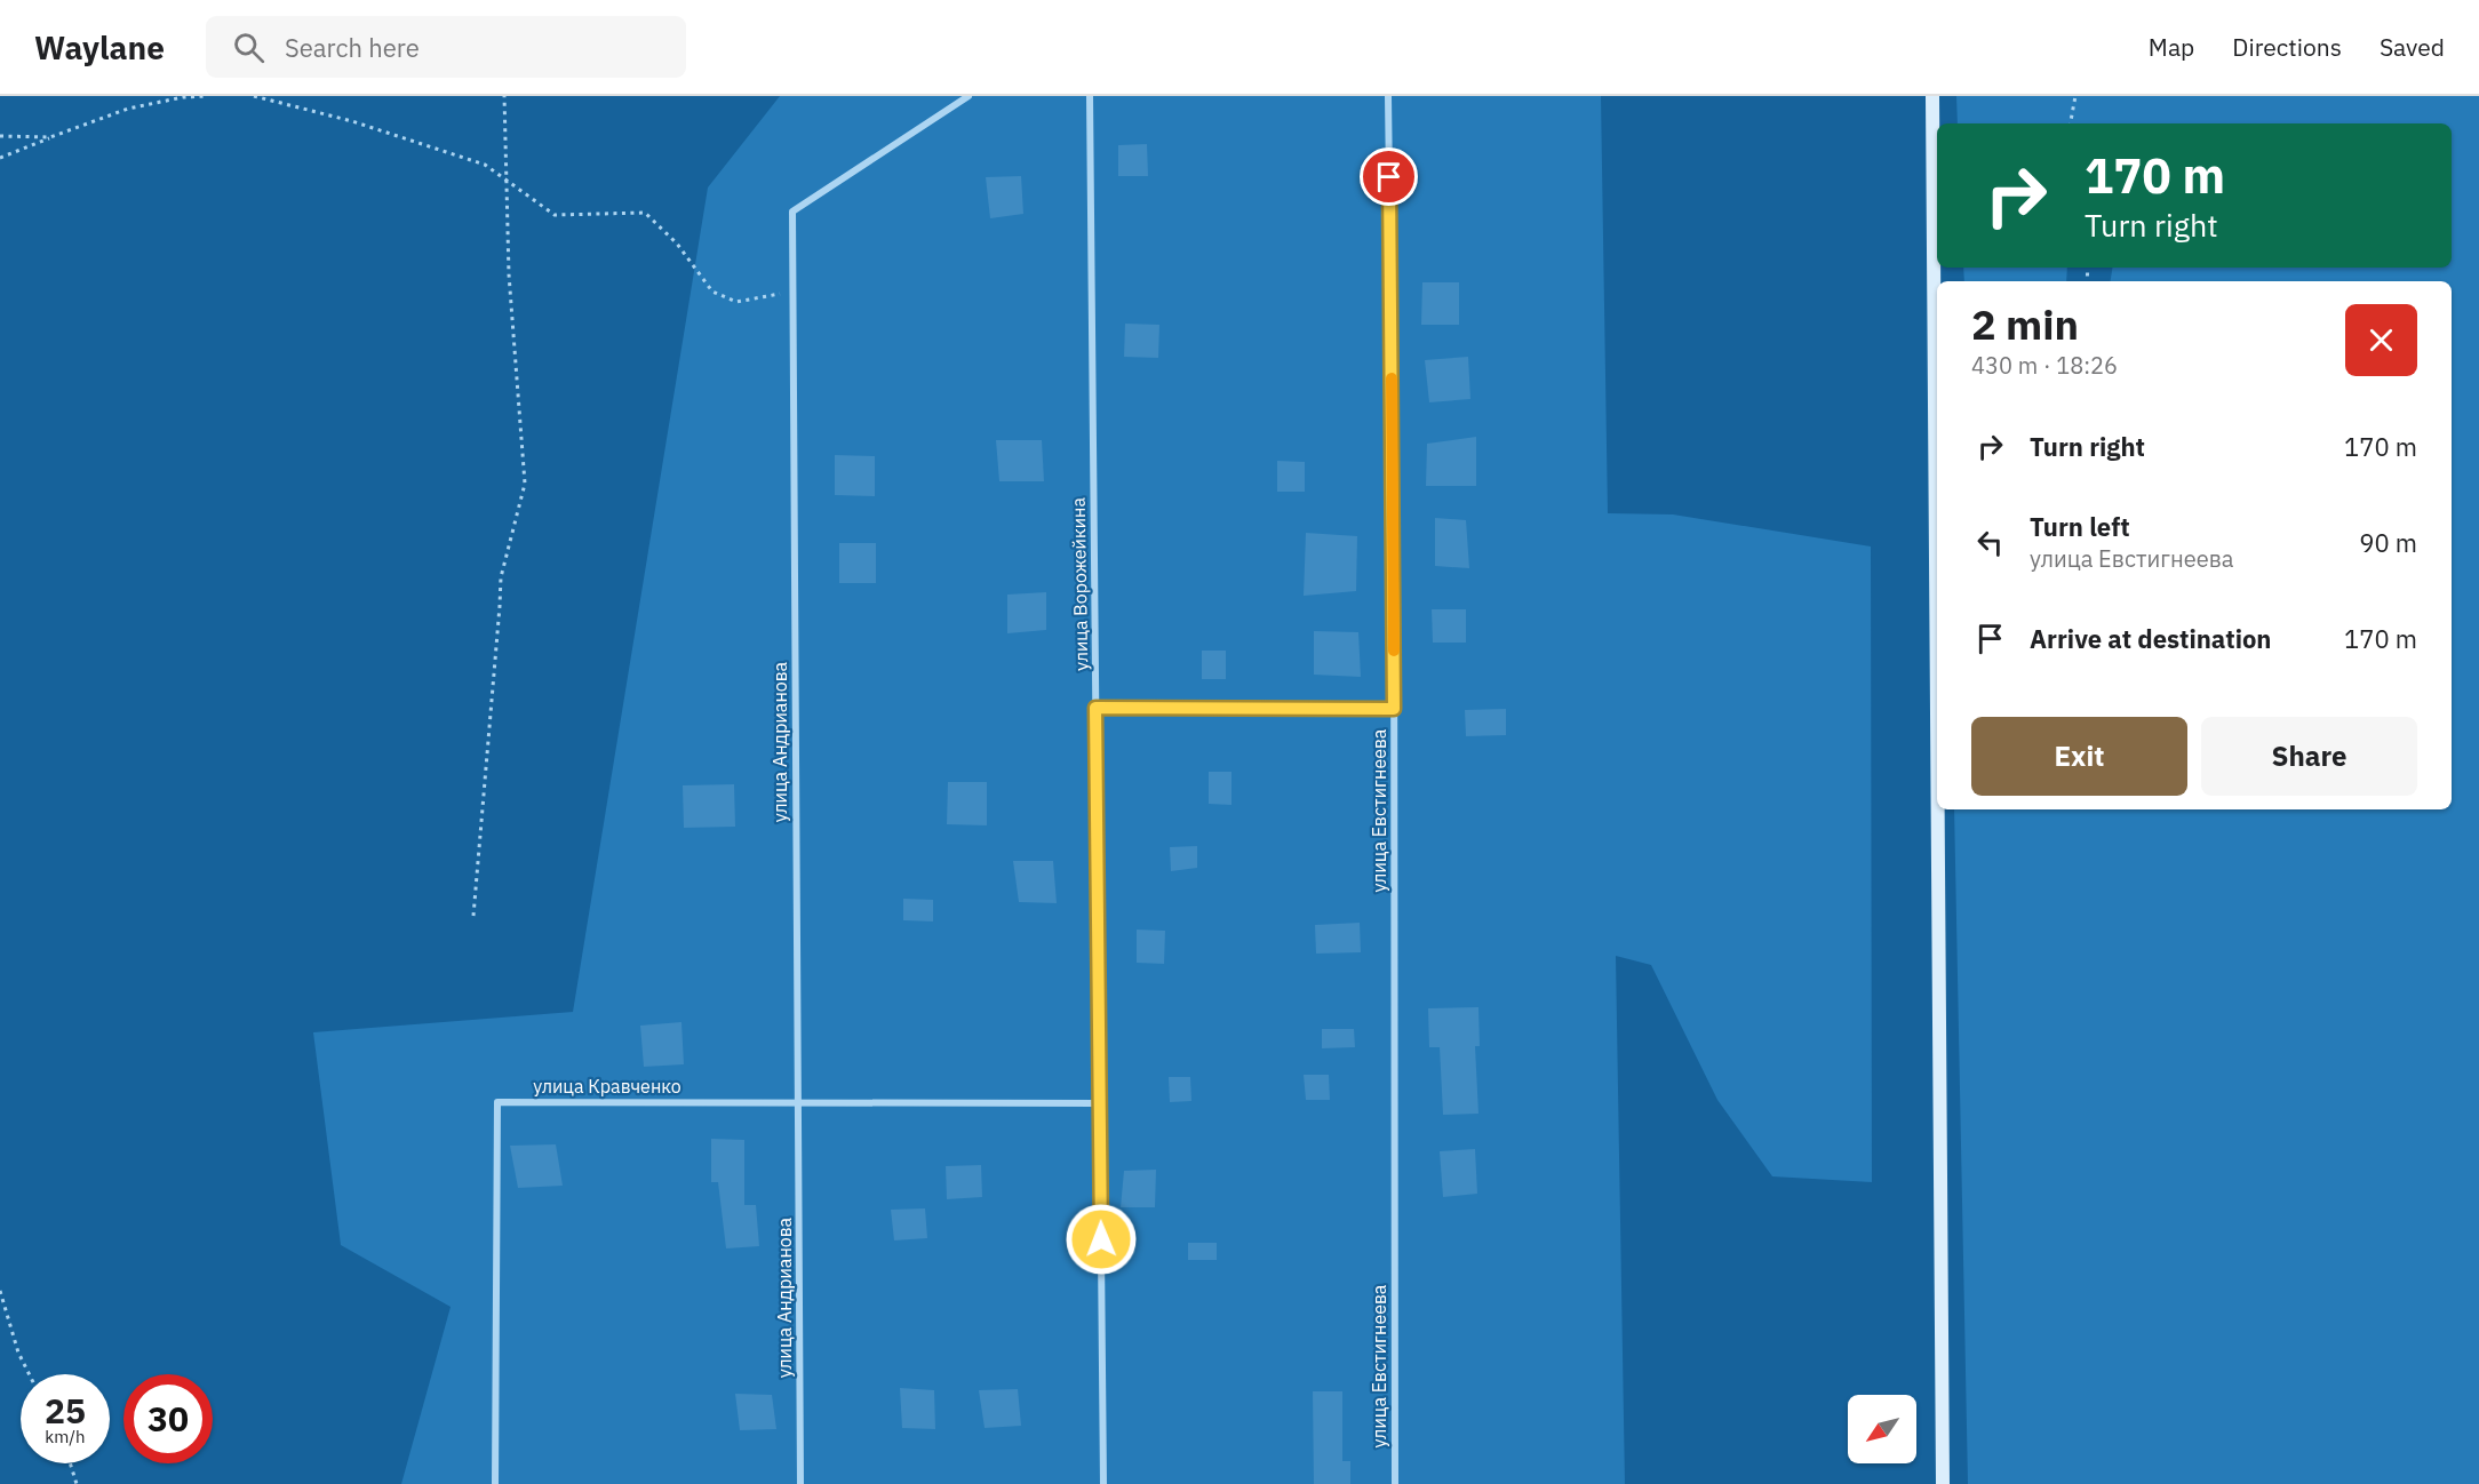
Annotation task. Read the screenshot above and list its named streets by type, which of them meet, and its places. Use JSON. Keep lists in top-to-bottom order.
{
  "streets": {
    "street": [
      "улица Ворожейкина",
      "улица Андрианова",
      "улица Евстигнеева",
      "улица Кравченко"
    ]
  },
  "crossings": [
    ["улица Ворожейкина", "улица Кравченко"],
    ["улица Андрианова", "улица Кравченко"]
  ],
  "north": "bottom left",
  "page": {
    "header": "Waylane",
    "search": "Search here",
    "nav": ["Map", "Directions", "Saved"],
    "turn": ["170 m", "Turn right"],
    "heading": ["2 min", "430 m · 18:26"],
    "list": [
      {
        "name": "Turn right",
        "value": "170 m"
      },
      {
        "name": "Turn left",
        "note": "улица Евстигнеева",
        "value": "90 m"
      },
      {
        "name": "Arrive at destination",
        "value": "170 m"
      }
    ],
    "buttons": ["Exit", "Share"],
    "speed": "25 km/h",
    "limit": "30"
  }
}
